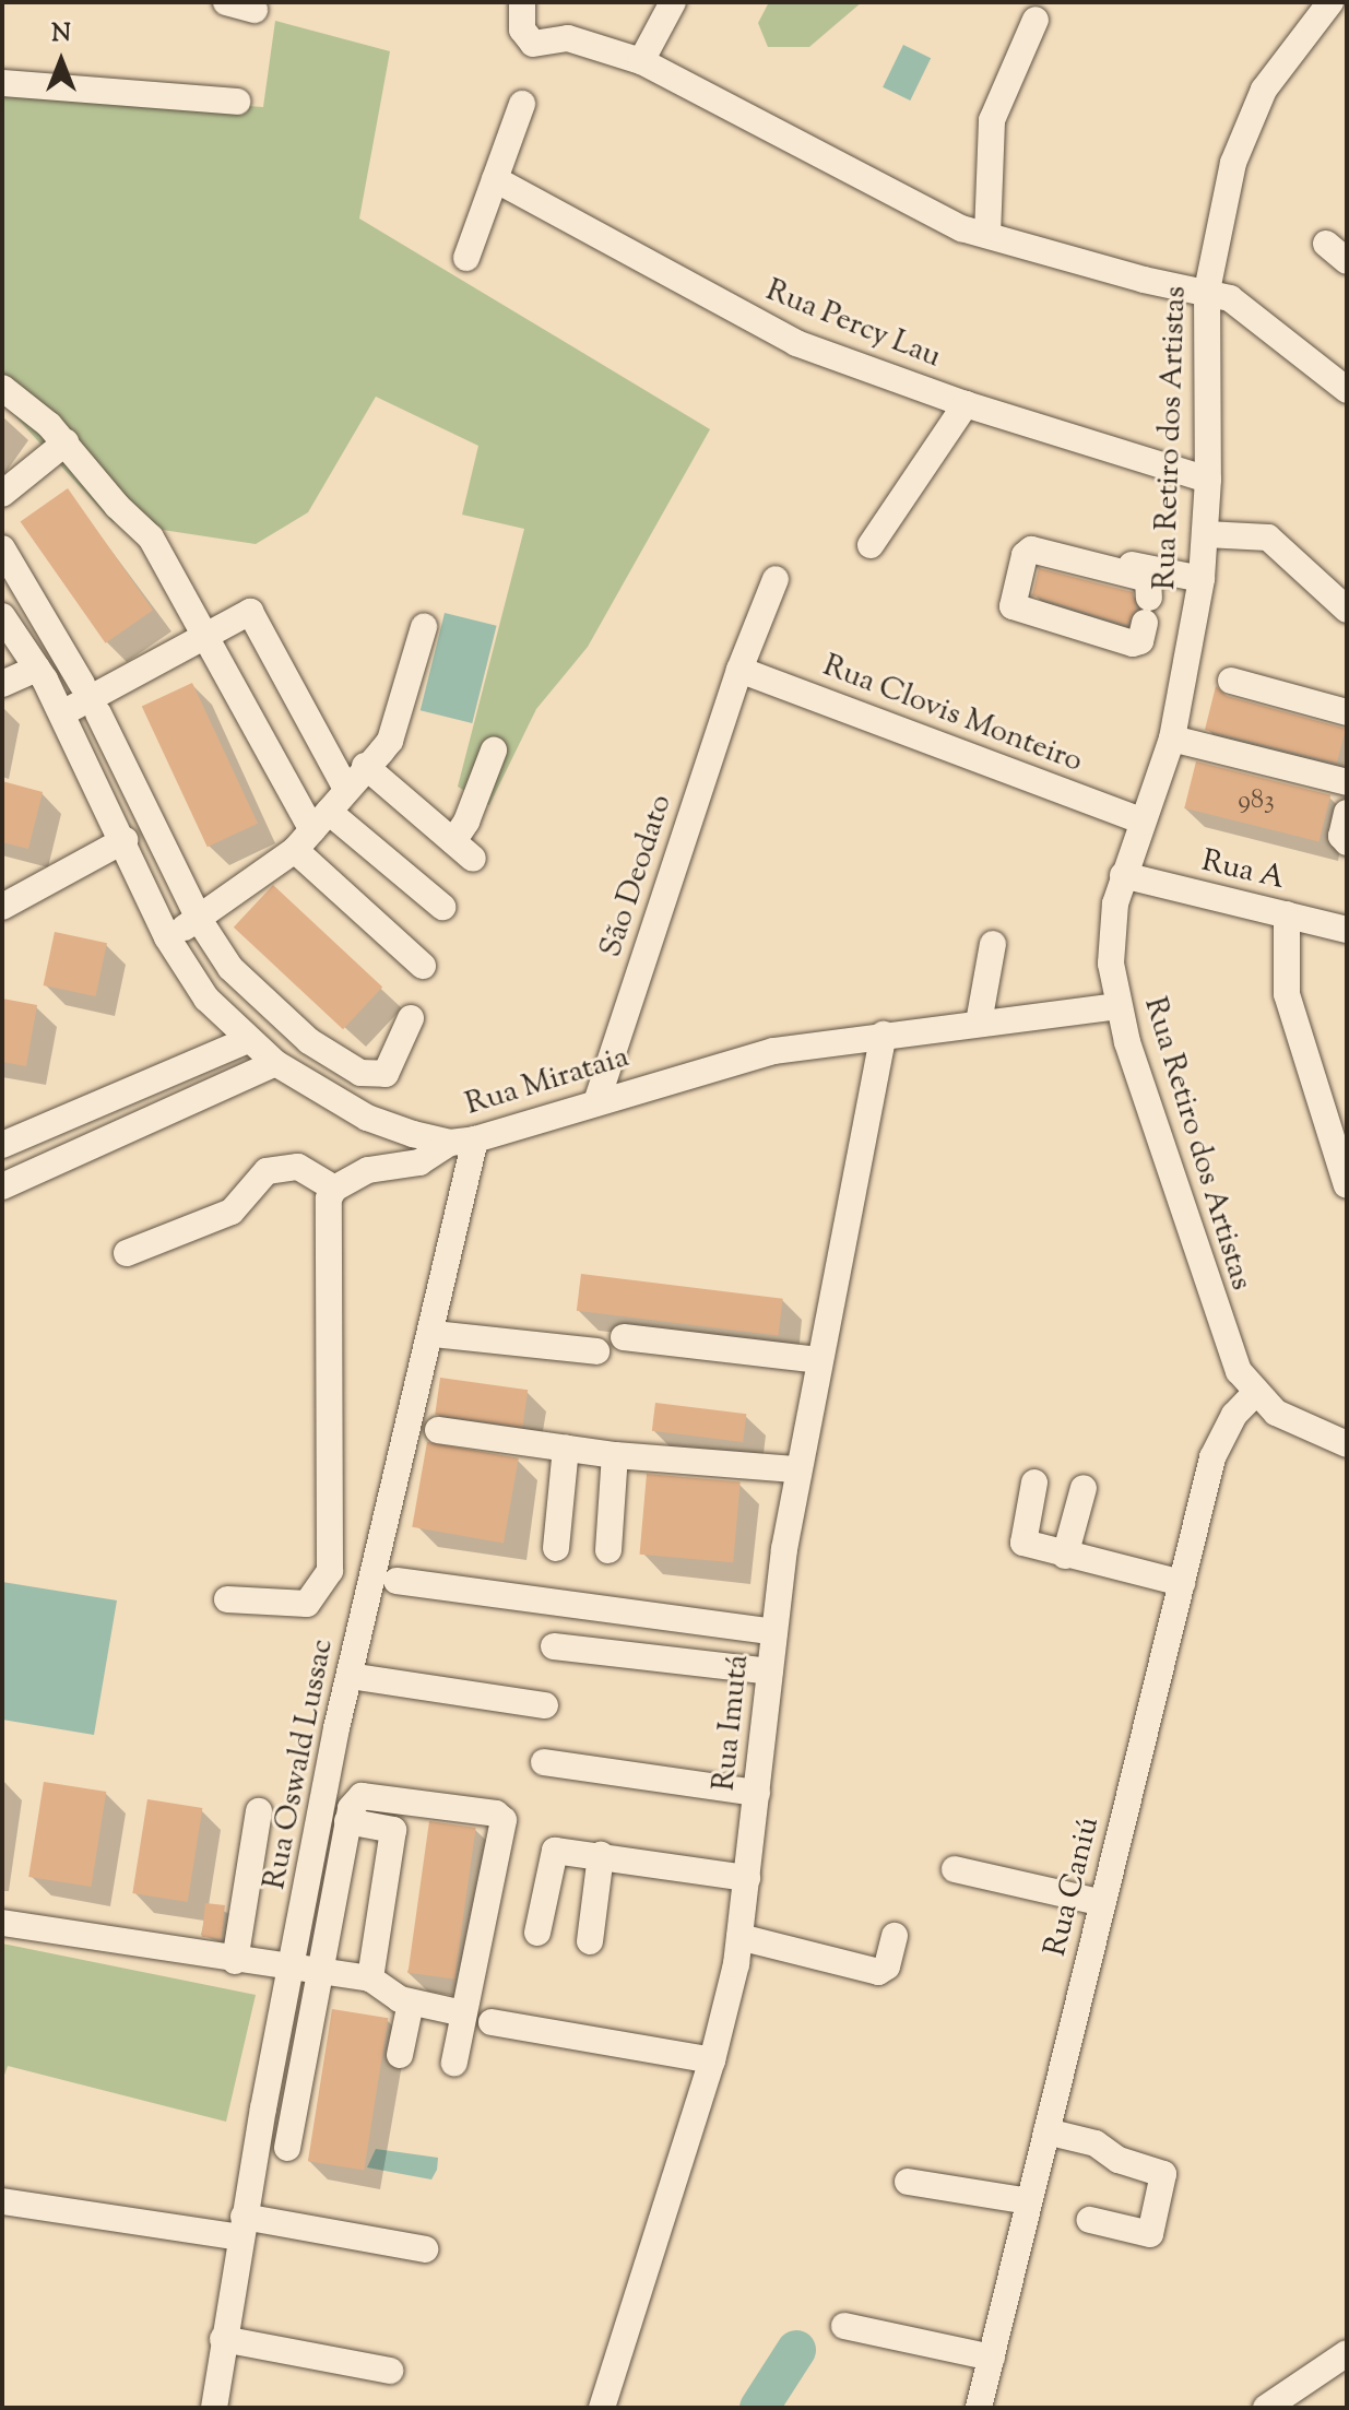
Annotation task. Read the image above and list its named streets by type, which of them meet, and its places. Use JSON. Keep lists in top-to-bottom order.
{
  "streets": {
    "street": [
      "Rua Percy Lau",
      "Rua Retiro dos Artistas",
      "Rua Clovis Monteiro",
      "Rua A",
      "São Deodato",
      "Rua Mirataia",
      "Rua Imutá",
      "Rua Oswald Lussac",
      "Rua Caniú"
    ]
  },
  "crossings": [
    ["Rua Percy Lau", "Rua Retiro dos Artistas"],
    ["Rua Retiro dos Artistas", "Rua Clovis Monteiro"],
    ["Rua Retiro dos Artistas", "Rua A"],
    ["Rua Retiro dos Artistas", "Rua Mirataia"],
    ["Rua Retiro dos Artistas", "Rua Caniú"],
    ["Rua Clovis Monteiro", "São Deodato"],
    ["São Deodato", "Rua Mirataia"],
    ["Rua Mirataia", "Rua Imutá"],
    ["Rua Mirataia", "Rua Oswald Lussac"]
  ],
  "house_numbers": ["983"],
  "north": "top"
}
